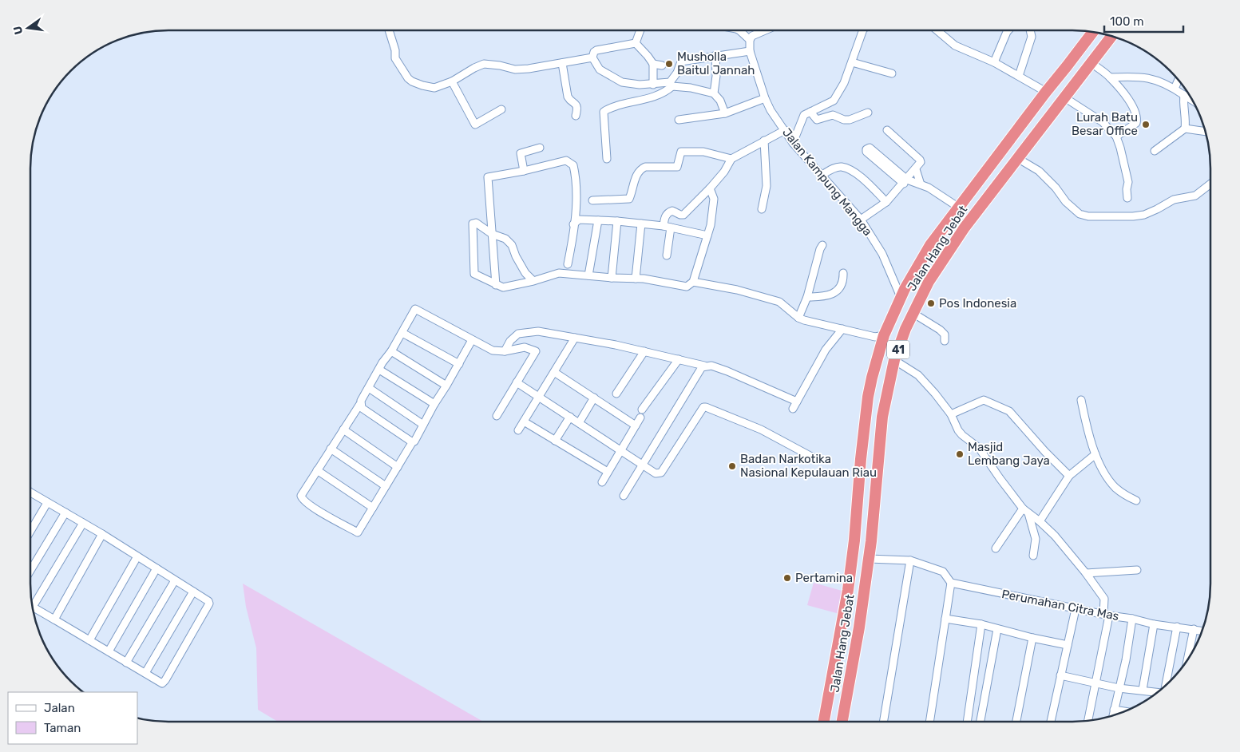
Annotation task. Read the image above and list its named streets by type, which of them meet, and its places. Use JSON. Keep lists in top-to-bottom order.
{
  "streets": {
    "highway": ["Jalan Hang Jebat", "41"],
    "street": ["Jalan Kampung Mangga", "Perumahan Citra Mas"]
  },
  "places": [
    "Musholla Baitul Jannah",
    "Lurah Batu Besar Office",
    "Pos Indonesia",
    "Masjid Lembang Jaya",
    "Badan Narkotika Nasional Kepulauan Riau",
    "Pertamina"
  ],
  "legend": ["Jalan", "Taman"],
  "scale_bar": "100 m",
  "north": "left"
}
